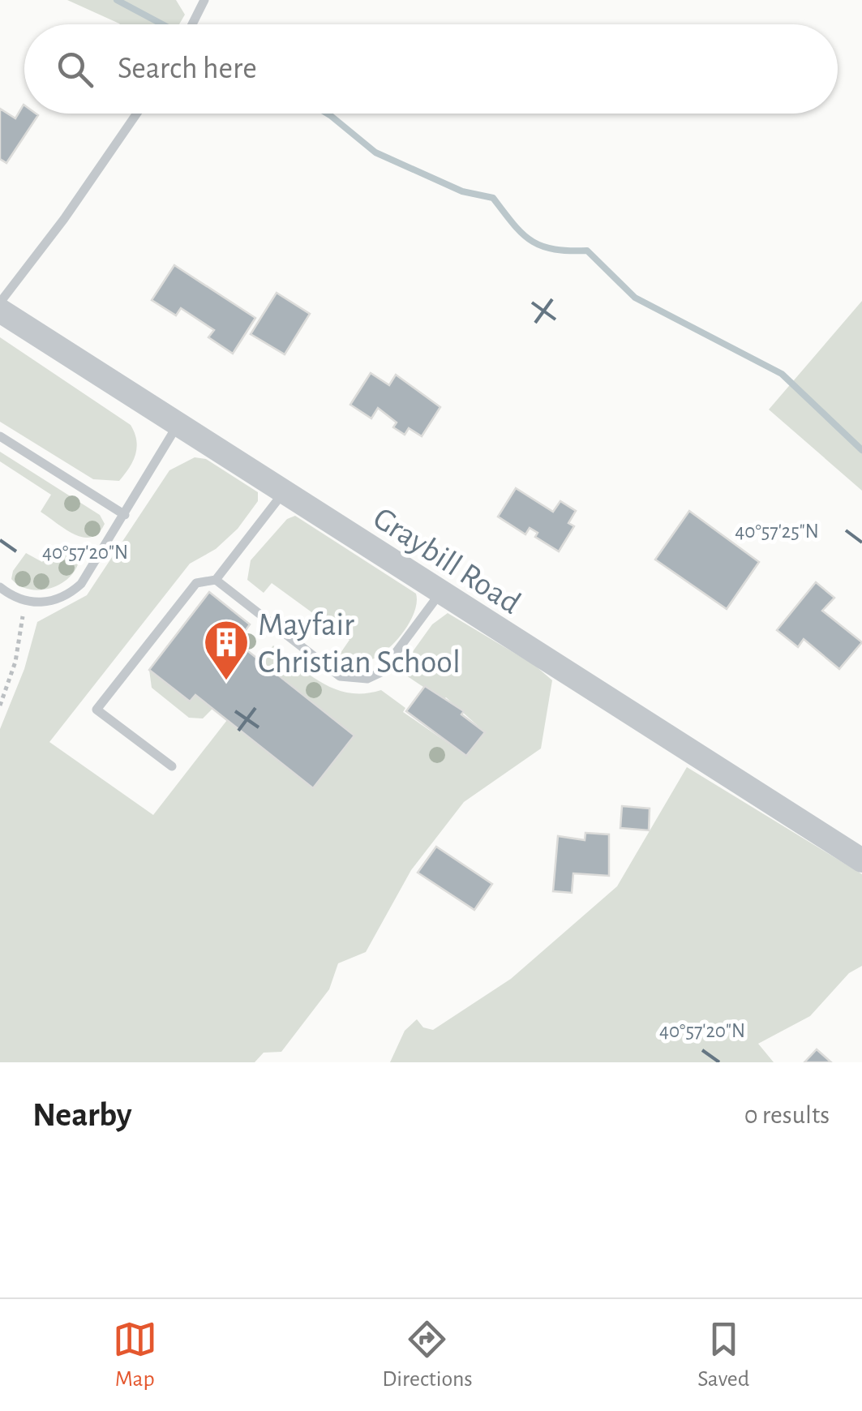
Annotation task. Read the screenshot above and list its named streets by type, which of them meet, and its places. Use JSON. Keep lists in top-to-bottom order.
{
  "streets": {
    "street": ["Graybill Road"]
  },
  "places": {
    "building": ["Mayfair Christian School"]
  },
  "page": {
    "search": "Search here",
    "heading": ["Nearby", "0 results"],
    "nav": ["Map", "Directions", "Saved"]
  },
  "coordinates": ["40°57'25\"N", "40°57'20\"N"]
}
